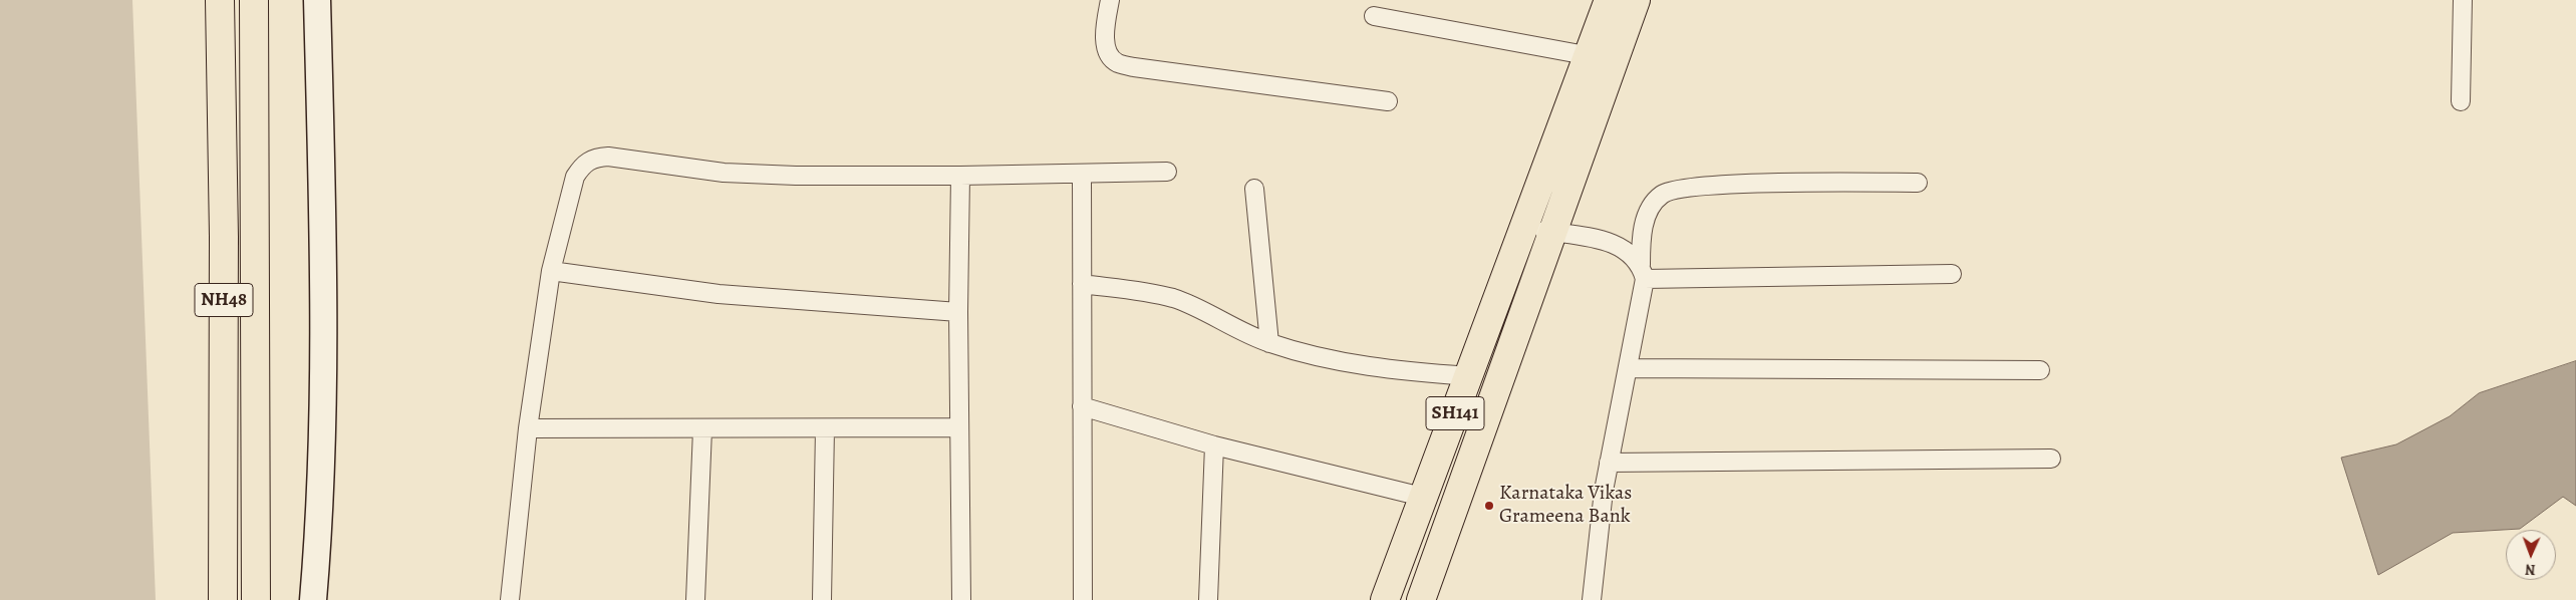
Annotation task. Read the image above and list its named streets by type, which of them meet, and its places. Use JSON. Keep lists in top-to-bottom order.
{
  "streets": {
    "main road": ["NH48", "SH141"]
  },
  "places": ["Karnataka Vikas Grameena Bank"],
  "north": "bottom"
}
